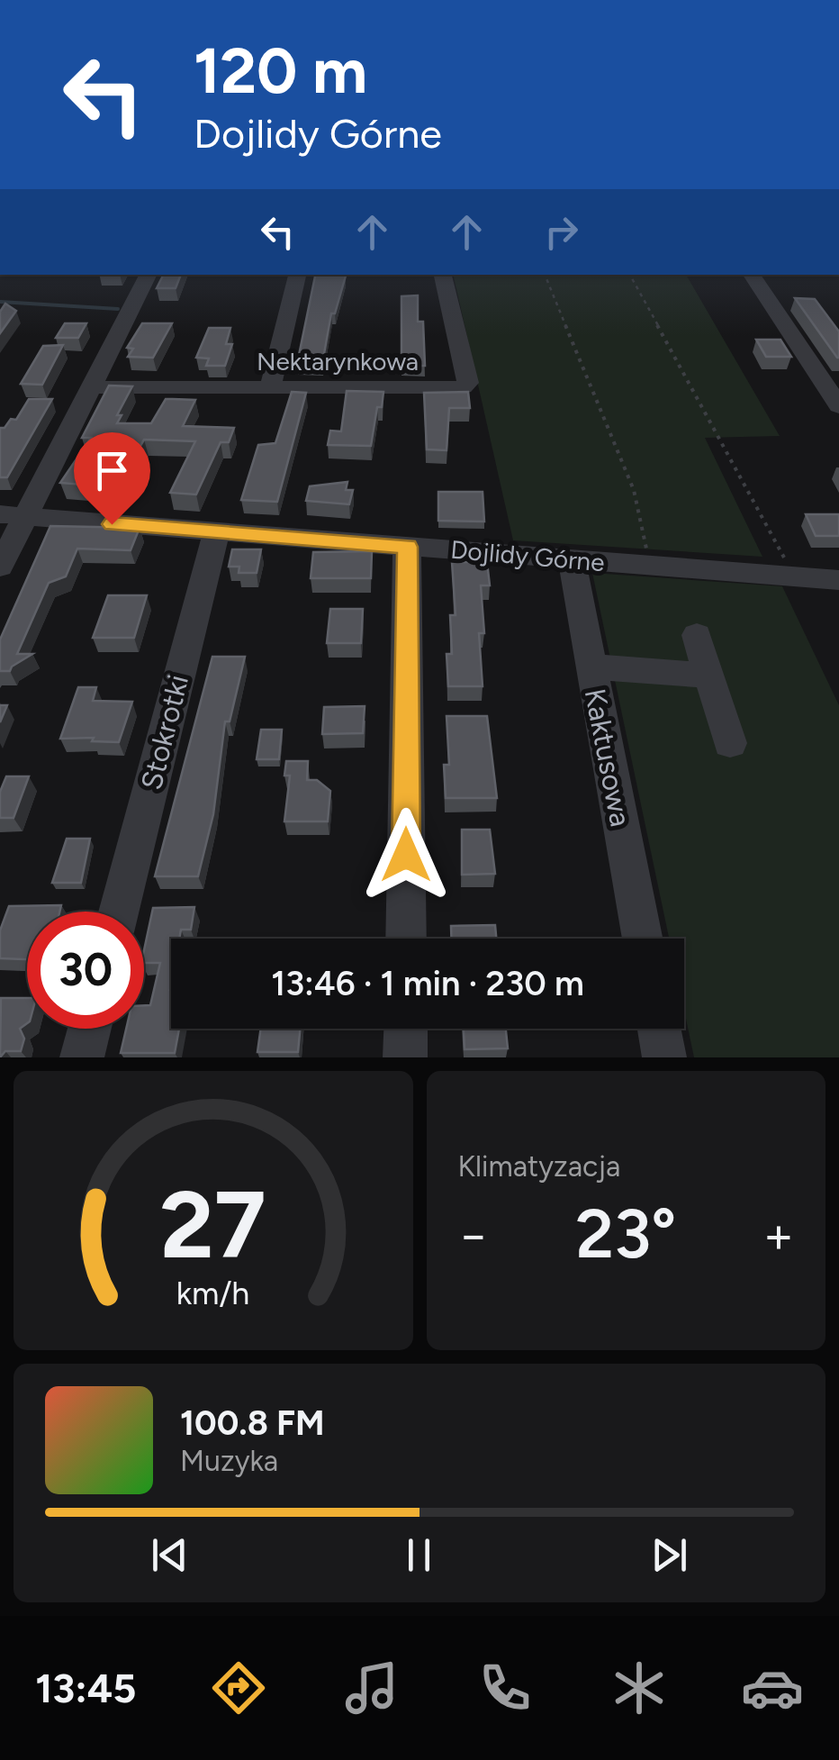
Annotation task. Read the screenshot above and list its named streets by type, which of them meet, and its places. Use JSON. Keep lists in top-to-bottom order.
{
  "streets": {
    "street": [
      "Nektarynkowa",
      "Dojlidy Górne",
      "Stokrotki",
      "Kaktusowa"
    ]
  },
  "crossings": [
    ["Dojlidy Górne", "Stokrotki"],
    ["Dojlidy Górne", "Kaktusowa"]
  ],
  "page": {
    "turn": ["120 m", "Dojlidy Górne"],
    "limit": "30",
    "trip": "13:46 · 1 min · 230 m",
    "tile": "Klimatyzacja",
    "heat": ["−", "23°", "+"],
    "song": ["100.8 FM", "Muzyka"],
    "tabs": "13:45",
    "gauge": ["27", "km/h"]
  }
}
